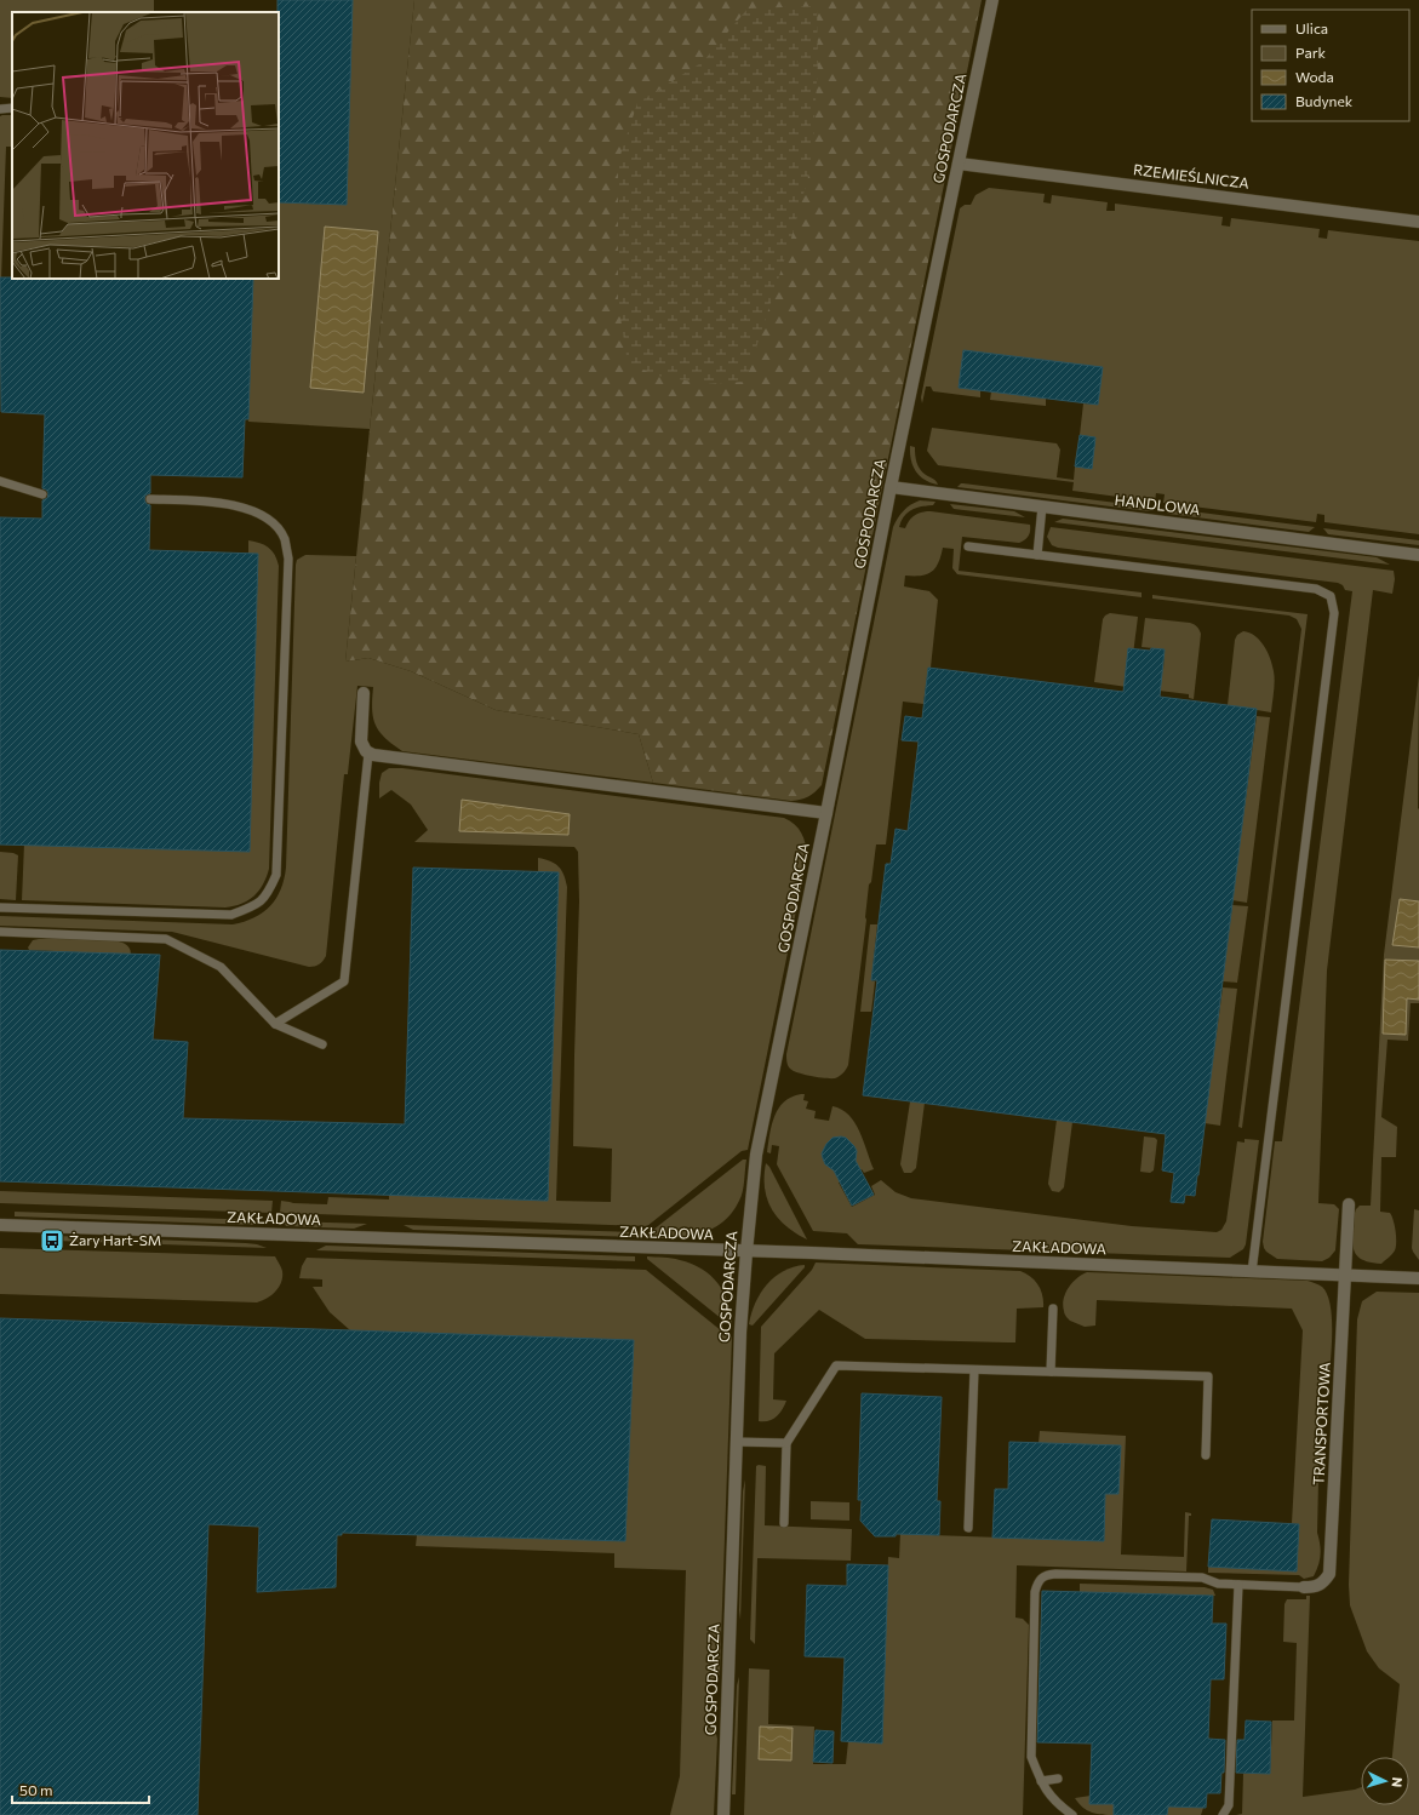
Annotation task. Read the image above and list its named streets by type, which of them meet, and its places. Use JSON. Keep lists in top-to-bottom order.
{
  "streets": {
    "street": [
      "GOSPODARCZA",
      "RZEMIEŚLNICZA",
      "HANDLOWA",
      "ZAKŁADOWA",
      "TRANSPORTOWA"
    ]
  },
  "crossings": [
    ["GOSPODARCZA", "RZEMIEŚLNICZA"],
    ["GOSPODARCZA", "HANDLOWA"],
    ["GOSPODARCZA", "ZAKŁADOWA"],
    ["ZAKŁADOWA", "TRANSPORTOWA"]
  ],
  "places": {
    "bus stop": ["Żary Hart-SM"]
  },
  "legend": [
    "Ulica",
    "Park",
    "Woda",
    "Budynek"
  ],
  "scale_bar": "50 m",
  "north": "right"
}
